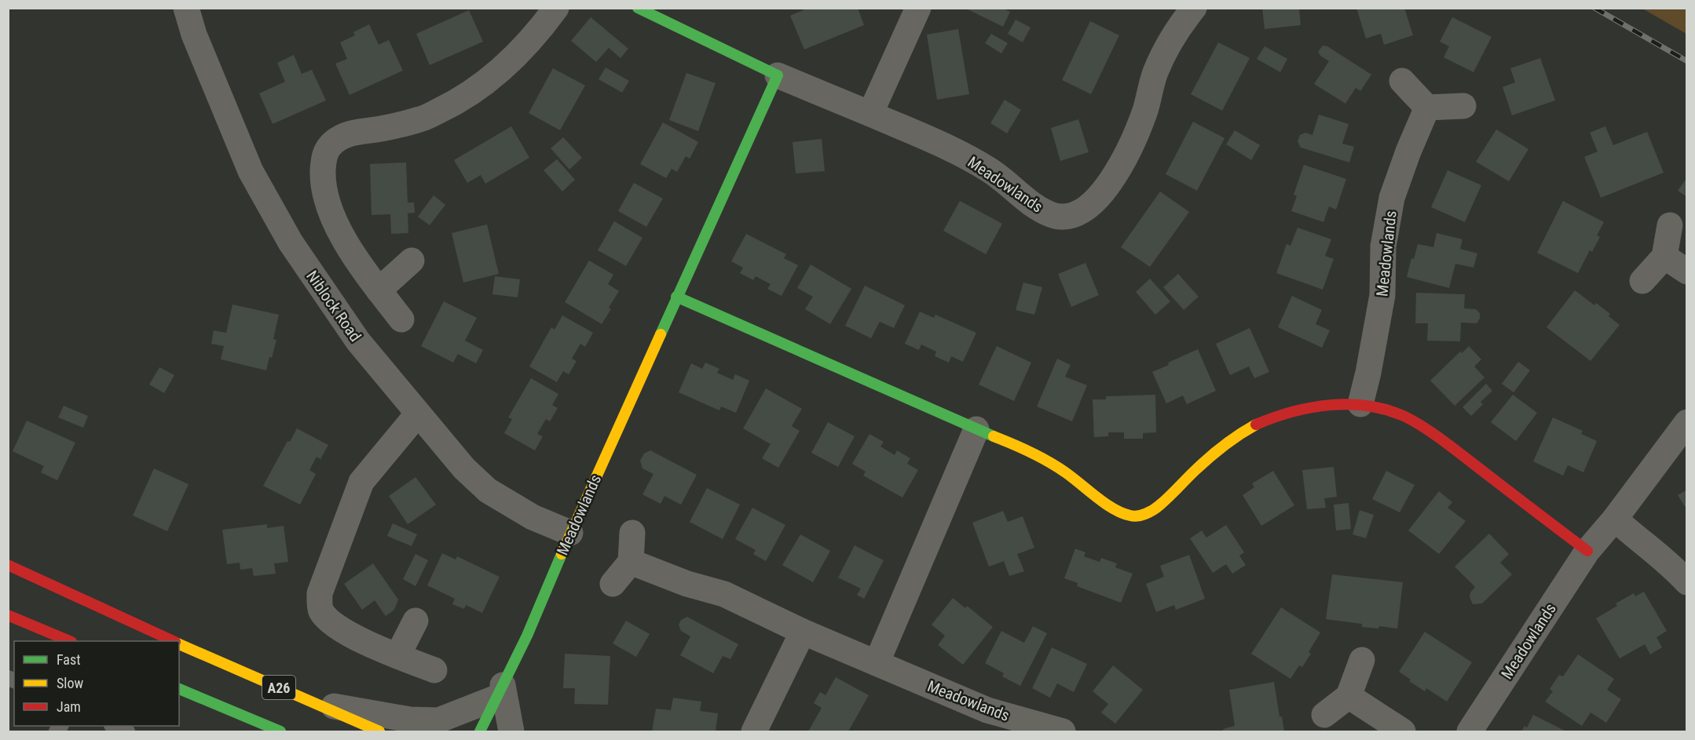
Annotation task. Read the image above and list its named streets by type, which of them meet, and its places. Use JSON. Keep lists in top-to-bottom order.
{
  "streets": {
    "main road": ["Meadowlands", "A26"],
    "street": ["Niblock Road"]
  },
  "crossings": [
    ["Meadowlands", "Niblock Road"]
  ],
  "legend": ["Fast", "Slow", "Jam"]
}
